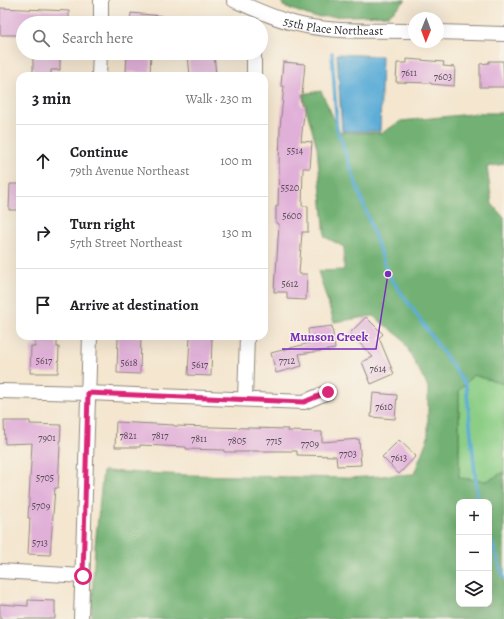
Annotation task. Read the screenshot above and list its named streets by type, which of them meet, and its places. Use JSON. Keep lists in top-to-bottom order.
{
  "streets": {
    "street": ["55th Place Northeast"]
  },
  "places": ["Munson Creek"],
  "house_numbers": [
    "7611",
    "7603",
    "5514",
    "5520",
    "5600",
    "5612",
    "5617",
    "7712",
    "5618",
    "5617",
    "7614",
    "7610",
    "7821",
    "7817",
    "7901",
    "7811",
    "7805",
    "7715",
    "7709",
    "7703",
    "7613",
    "5705",
    "5709",
    "5713"
  ],
  "north": "bottom",
  "page": {
    "search": "Search here",
    "heading": ["3 min", "Walk · 230 m"],
    "list": [
      ["Continue", "79th Avenue Northeast", "100 m"],
      ["Turn right", "57th Street Northeast", "130 m"],
      "Arrive at destination"
    ],
    "map_buttons": ["+", "−"]
  }
}
